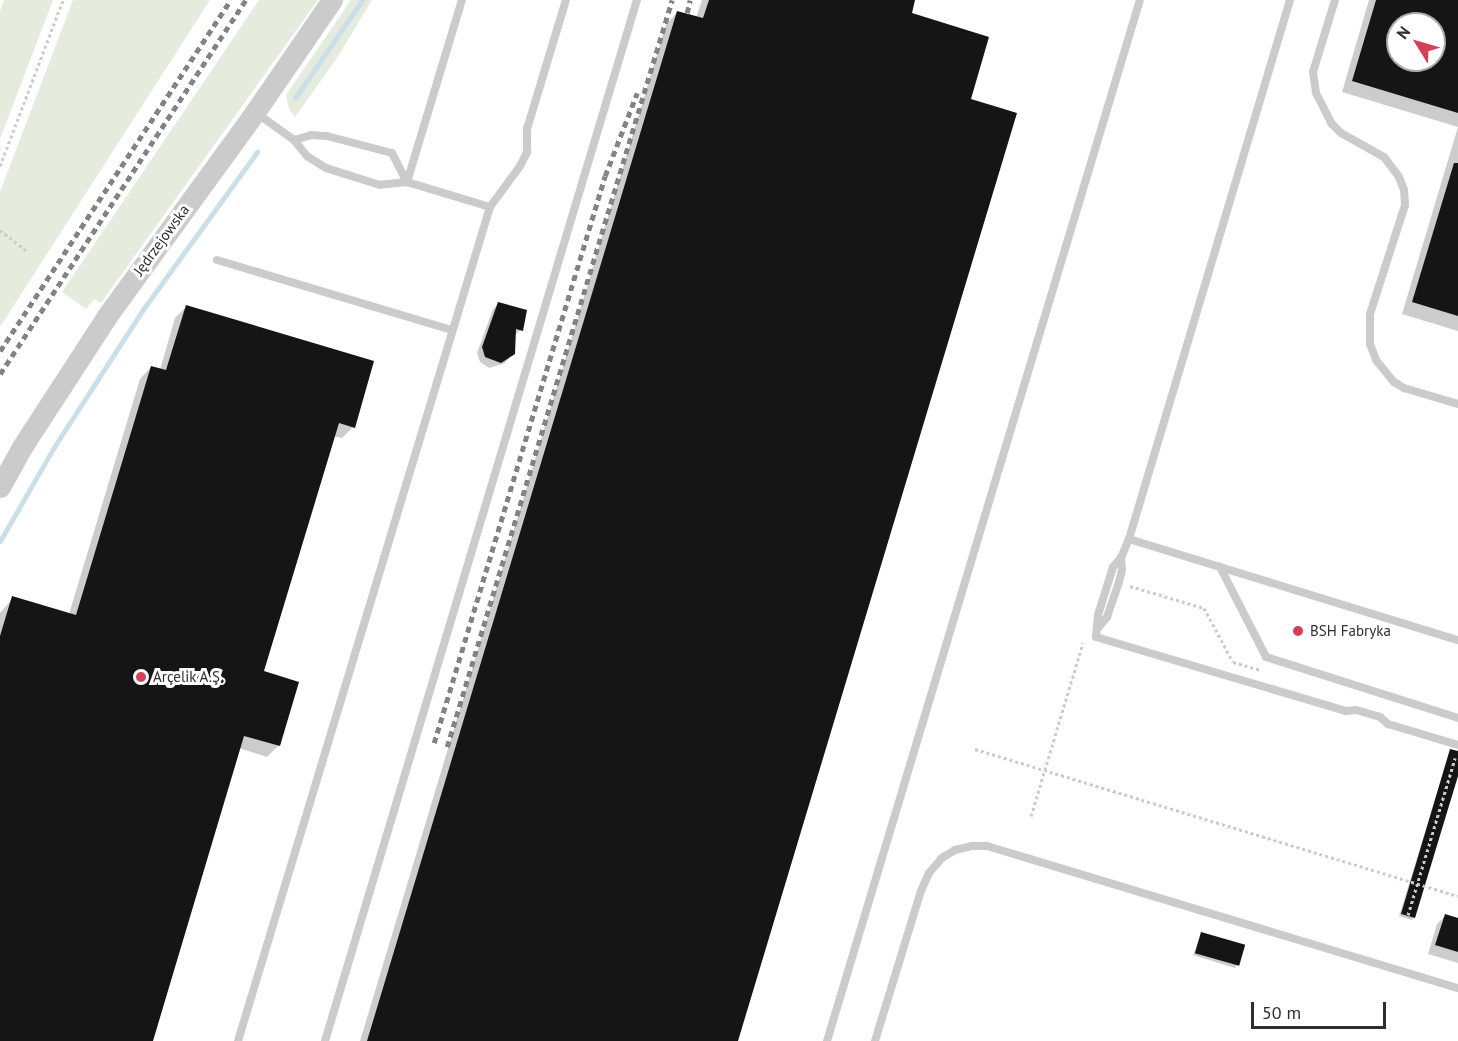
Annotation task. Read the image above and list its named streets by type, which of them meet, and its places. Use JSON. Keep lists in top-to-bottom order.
{
  "streets": {
    "street": ["Jędrzejowska"]
  },
  "places": ["BSH Fabryka", "Arçelik A.Ş."],
  "scale_bar": "50 m",
  "north": "top left"
}
